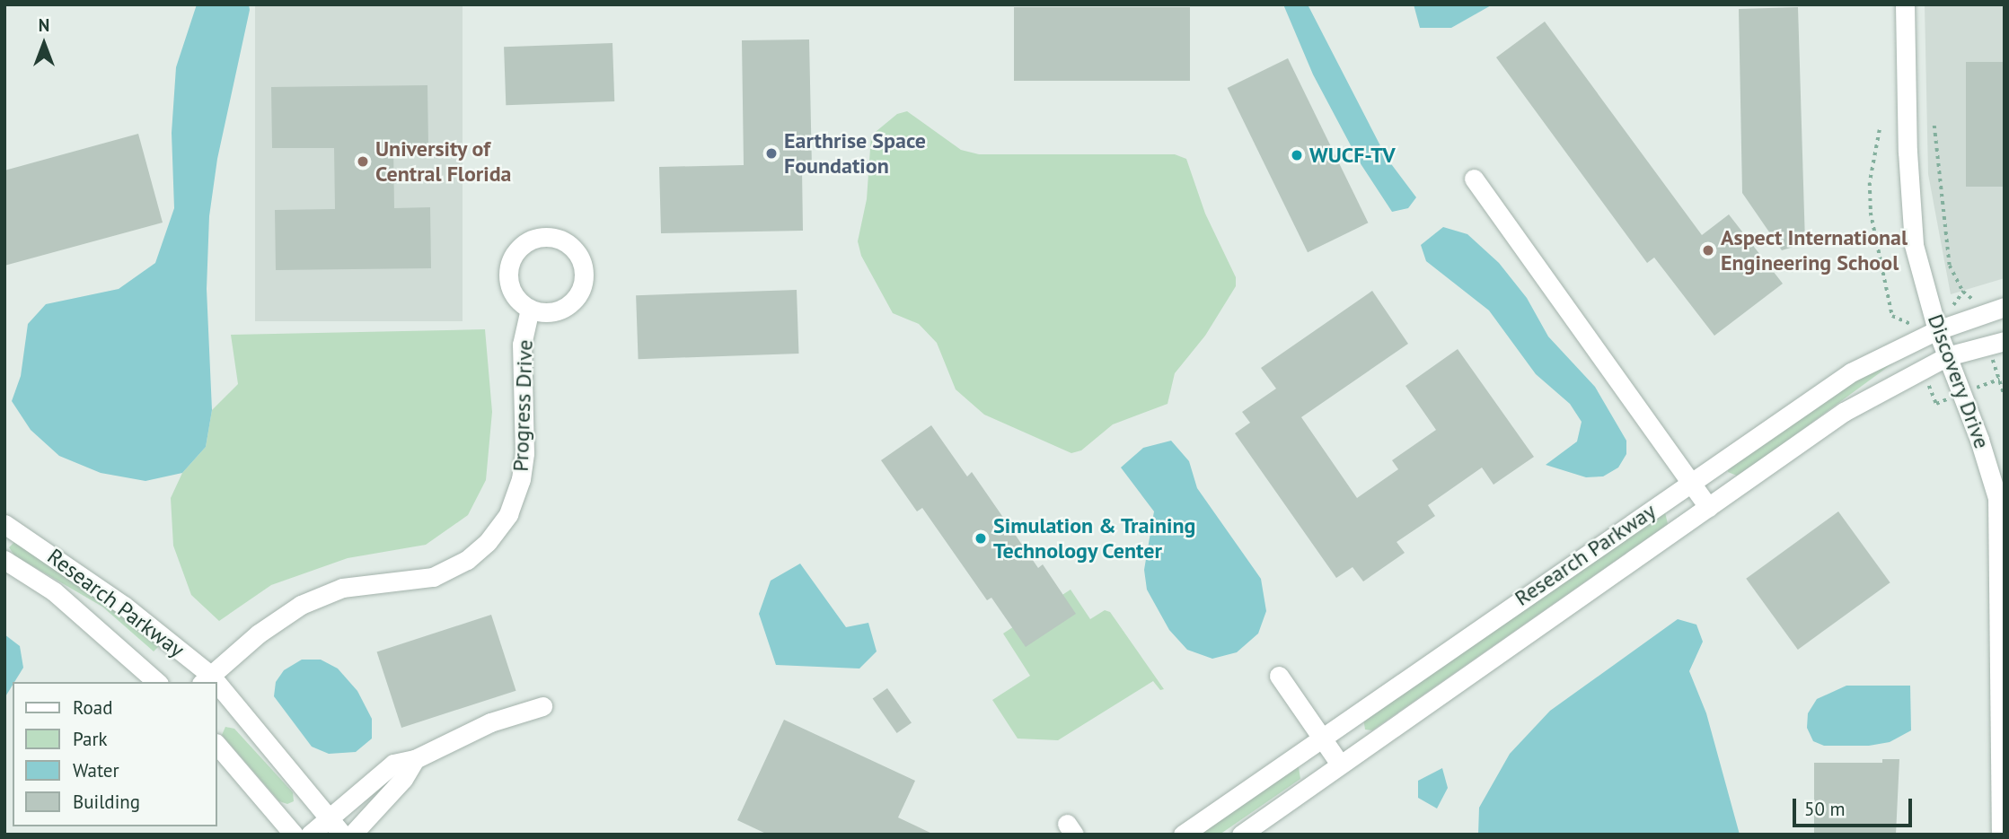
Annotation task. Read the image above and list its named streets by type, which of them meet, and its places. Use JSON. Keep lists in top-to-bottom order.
{
  "streets": {
    "street": ["Discovery Drive", "Progress Drive", "Research Parkway"]
  },
  "crossings": [
    ["Discovery Drive", "Research Parkway"],
    ["Progress Drive", "Research Parkway"]
  ],
  "places": [
    "Earthrise Space Foundation",
    "WUCF-TV",
    "University of Central Florida",
    "Aspect International Engineering School",
    "Simulation & Training Technology Center"
  ],
  "legend": [
    "Road",
    "Park",
    "Water",
    "Building"
  ],
  "scale_bar": "50 m",
  "north": "top"
}
